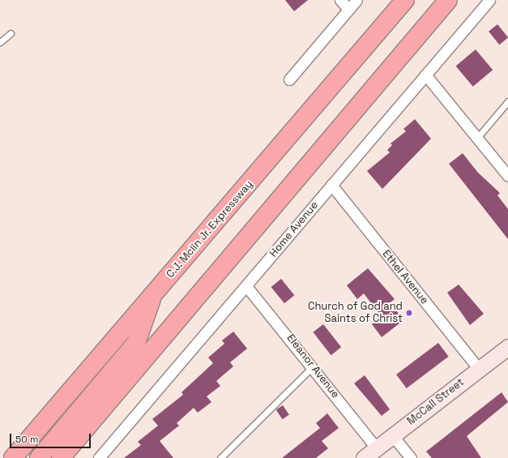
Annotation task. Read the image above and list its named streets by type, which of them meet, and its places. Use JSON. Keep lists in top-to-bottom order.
{
  "streets": {
    "highway": ["C.J. Mclin Jr. Expressway"],
    "street": [
      "Home Avenue",
      "Ethel Avenue",
      "Eleanor Avenue",
      "McCall Street"
    ]
  },
  "crossings": [
    ["Home Avenue", "Ethel Avenue"],
    ["Home Avenue", "Eleanor Avenue"],
    ["Ethel Avenue", "McCall Street"],
    ["Eleanor Avenue", "McCall Street"]
  ],
  "places": ["Church of God and Saints of Christ"],
  "scale_bar": "50 m"
}
